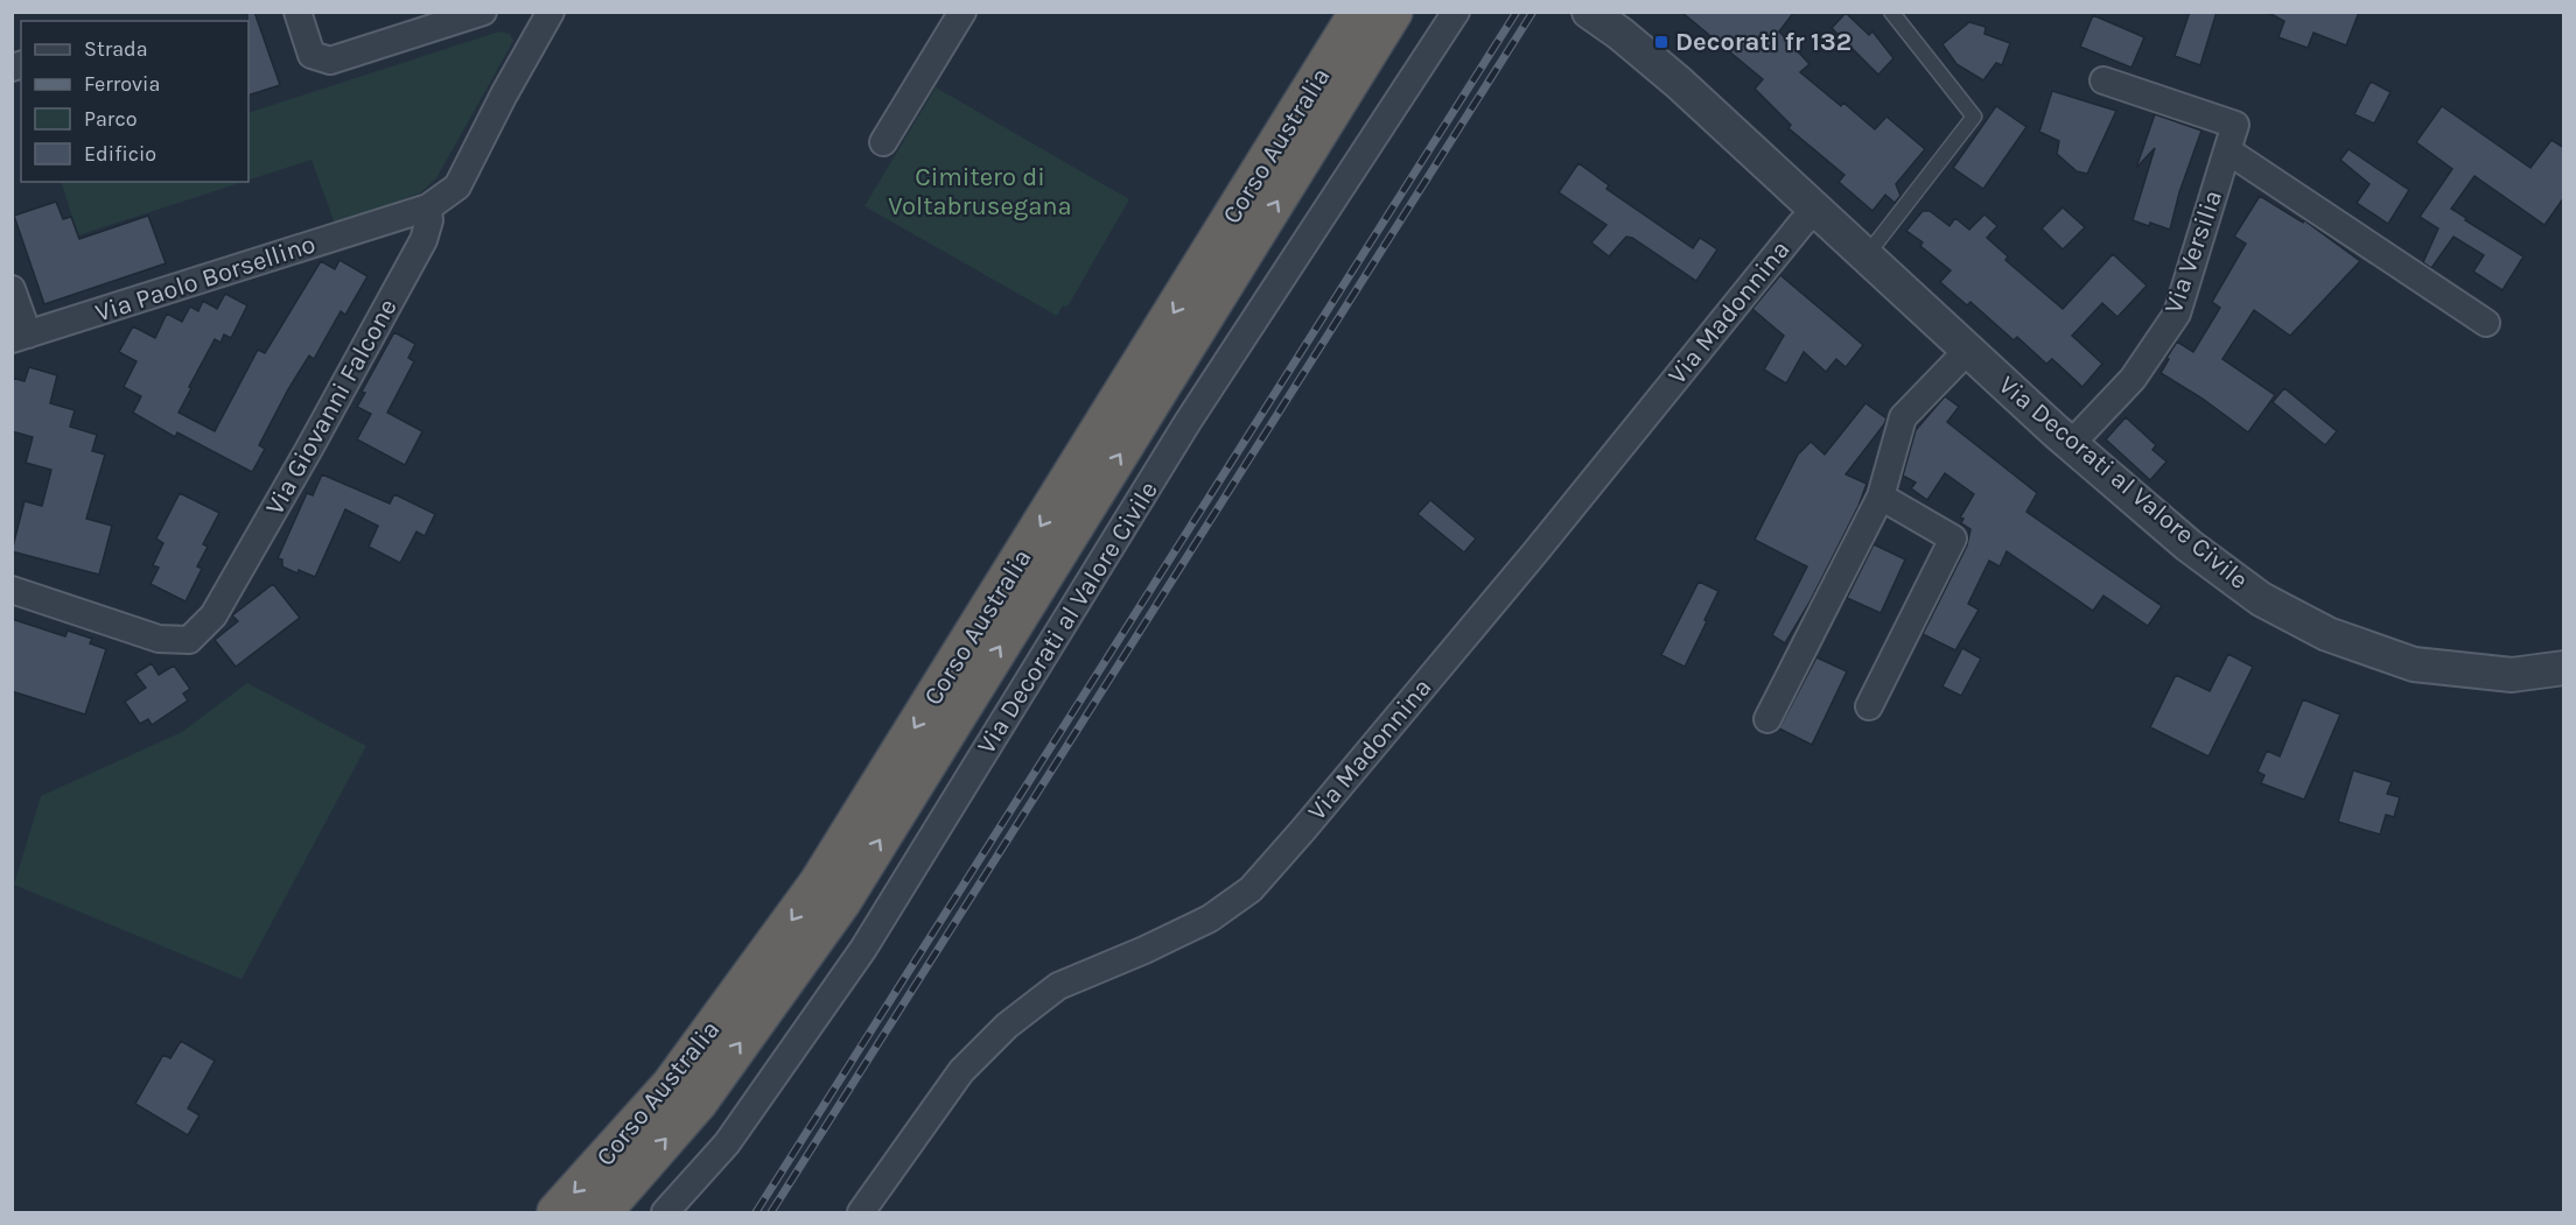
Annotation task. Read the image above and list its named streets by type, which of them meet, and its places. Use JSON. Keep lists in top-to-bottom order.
{
  "streets": {
    "highway": ["Corso Australia"],
    "street": [
      "Via Versilia",
      "Via Paolo Borsellino",
      "Via Madonnina",
      "Via Giovanni Falcone",
      "Via Decorati al Valore Civile"
    ]
  },
  "crossings": [
    ["Via Versilia", "Via Decorati al Valore Civile"],
    ["Via Paolo Borsellino", "Via Giovanni Falcone"],
    ["Via Madonnina", "Via Decorati al Valore Civile"]
  ],
  "parks": ["Cimitero di Voltabrusegana"],
  "places": {
    "transit": ["Decorati fr 132"]
  },
  "legend": [
    "Strada",
    "Ferrovia",
    "Parco",
    "Edificio"
  ]
}
